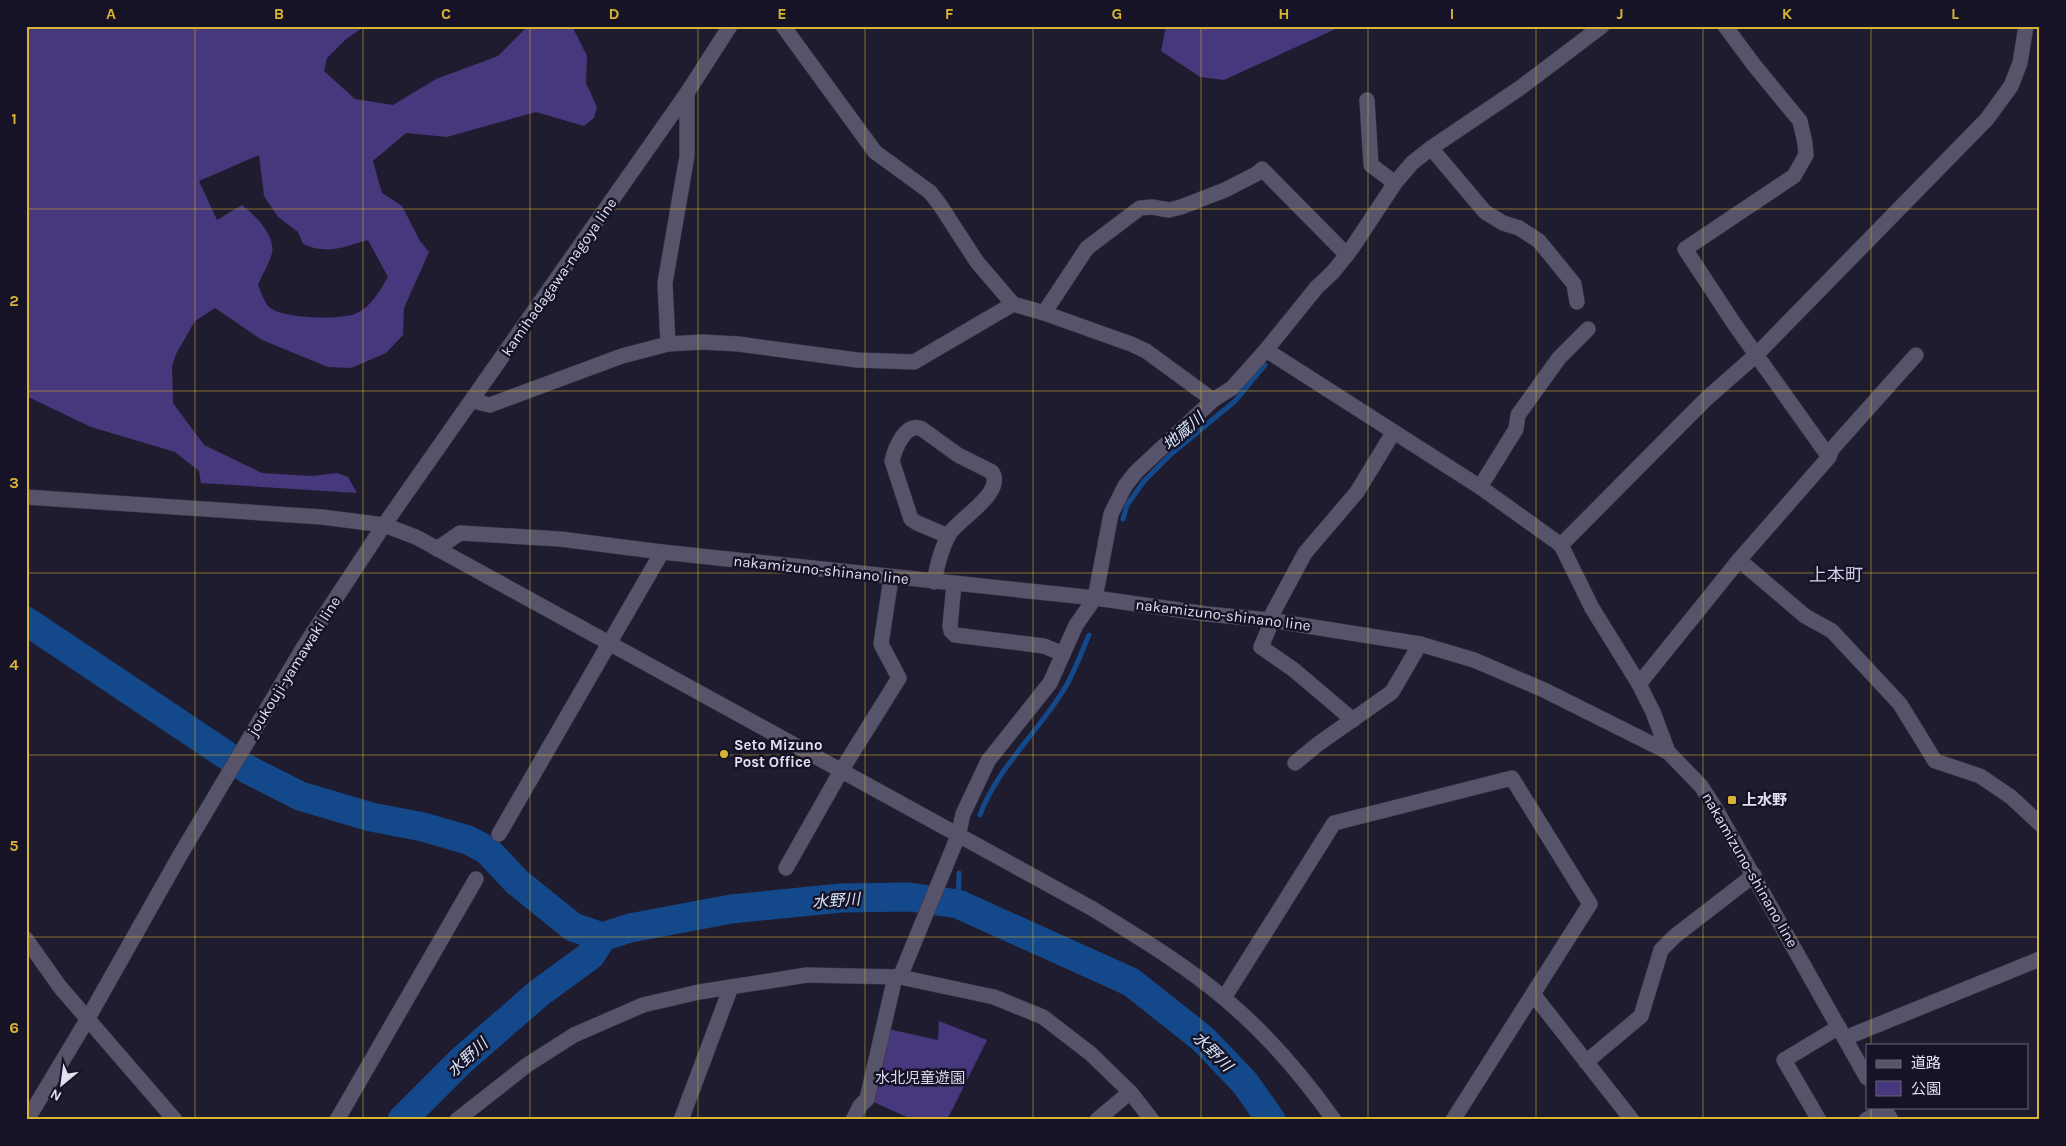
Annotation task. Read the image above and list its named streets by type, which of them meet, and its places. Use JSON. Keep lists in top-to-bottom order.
{
  "streets": {
    "street": ["kamihadagawa-nagoya line", "nakamizuno-shinano line", "joukouji-yamawaki line"]
  },
  "crossings": [
    ["kamihadagawa-nagoya line", "joukouji-yamawaki line"]
  ],
  "districts": ["上本町"],
  "water": ["地蔵川", "水野川"],
  "parks": ["水北児童遊園"],
  "places": {
    "other": ["Seto Mizuno Post Office"],
    "transit": ["上水野"]
  },
  "legend": ["道路", "公園"],
  "north": "bottom left",
  "grid": {
    "columns": [
      "A",
      "B",
      "C",
      "D",
      "E",
      "F",
      "G",
      "H",
      "I",
      "J",
      "K",
      "L"
    ],
    "rows": [
      "1",
      "2",
      "3",
      "4",
      "5",
      "6"
    ]
  }
}
